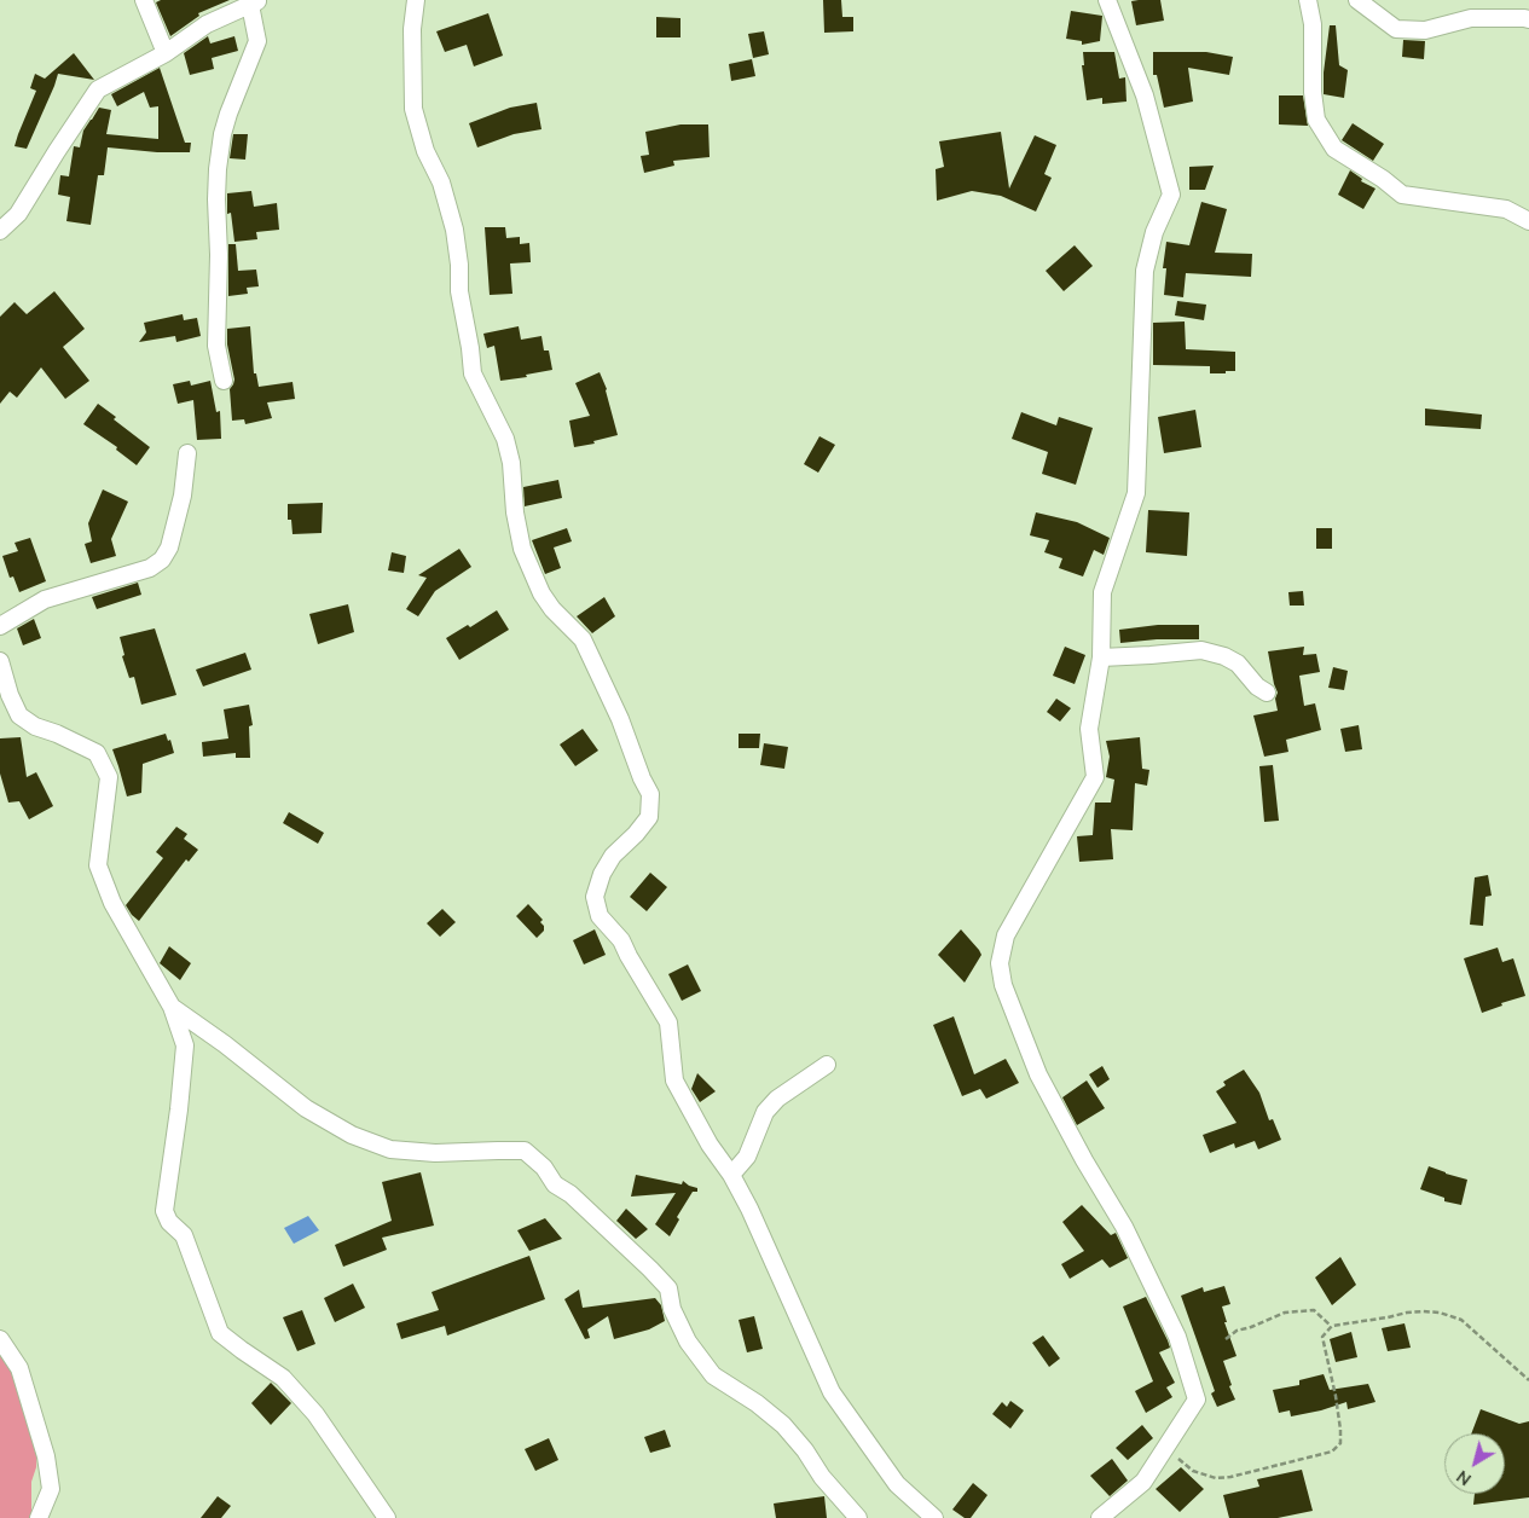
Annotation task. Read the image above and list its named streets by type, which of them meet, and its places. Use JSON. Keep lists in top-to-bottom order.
{
  "north": "bottom left"
}
